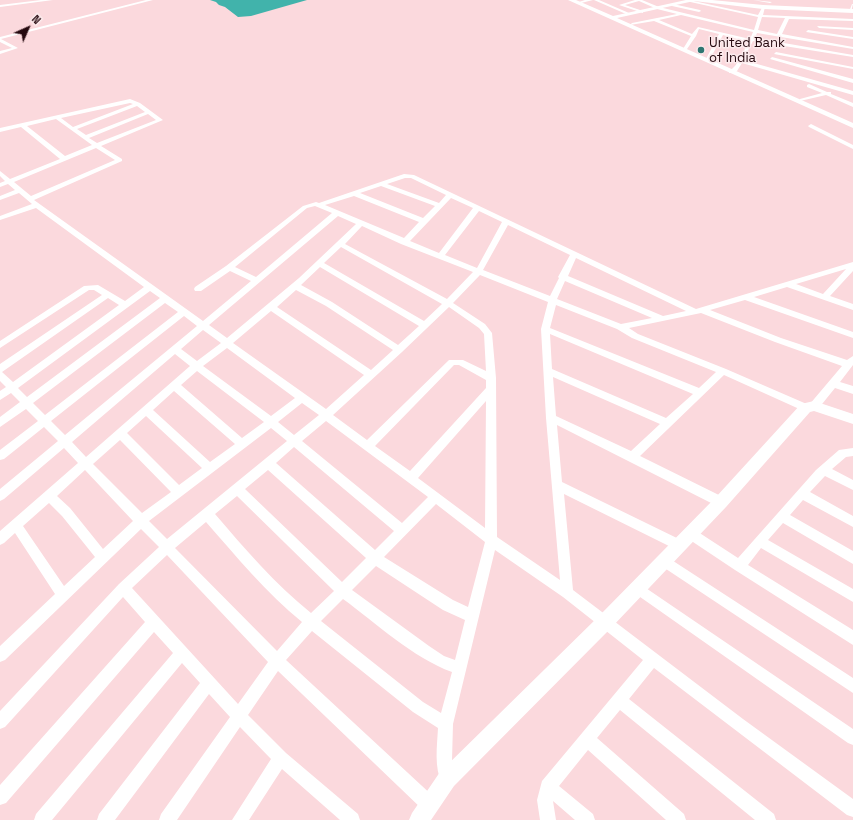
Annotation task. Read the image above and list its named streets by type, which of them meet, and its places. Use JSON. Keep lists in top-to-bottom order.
{
  "places": ["United Bank of India"],
  "north": "top right"
}
